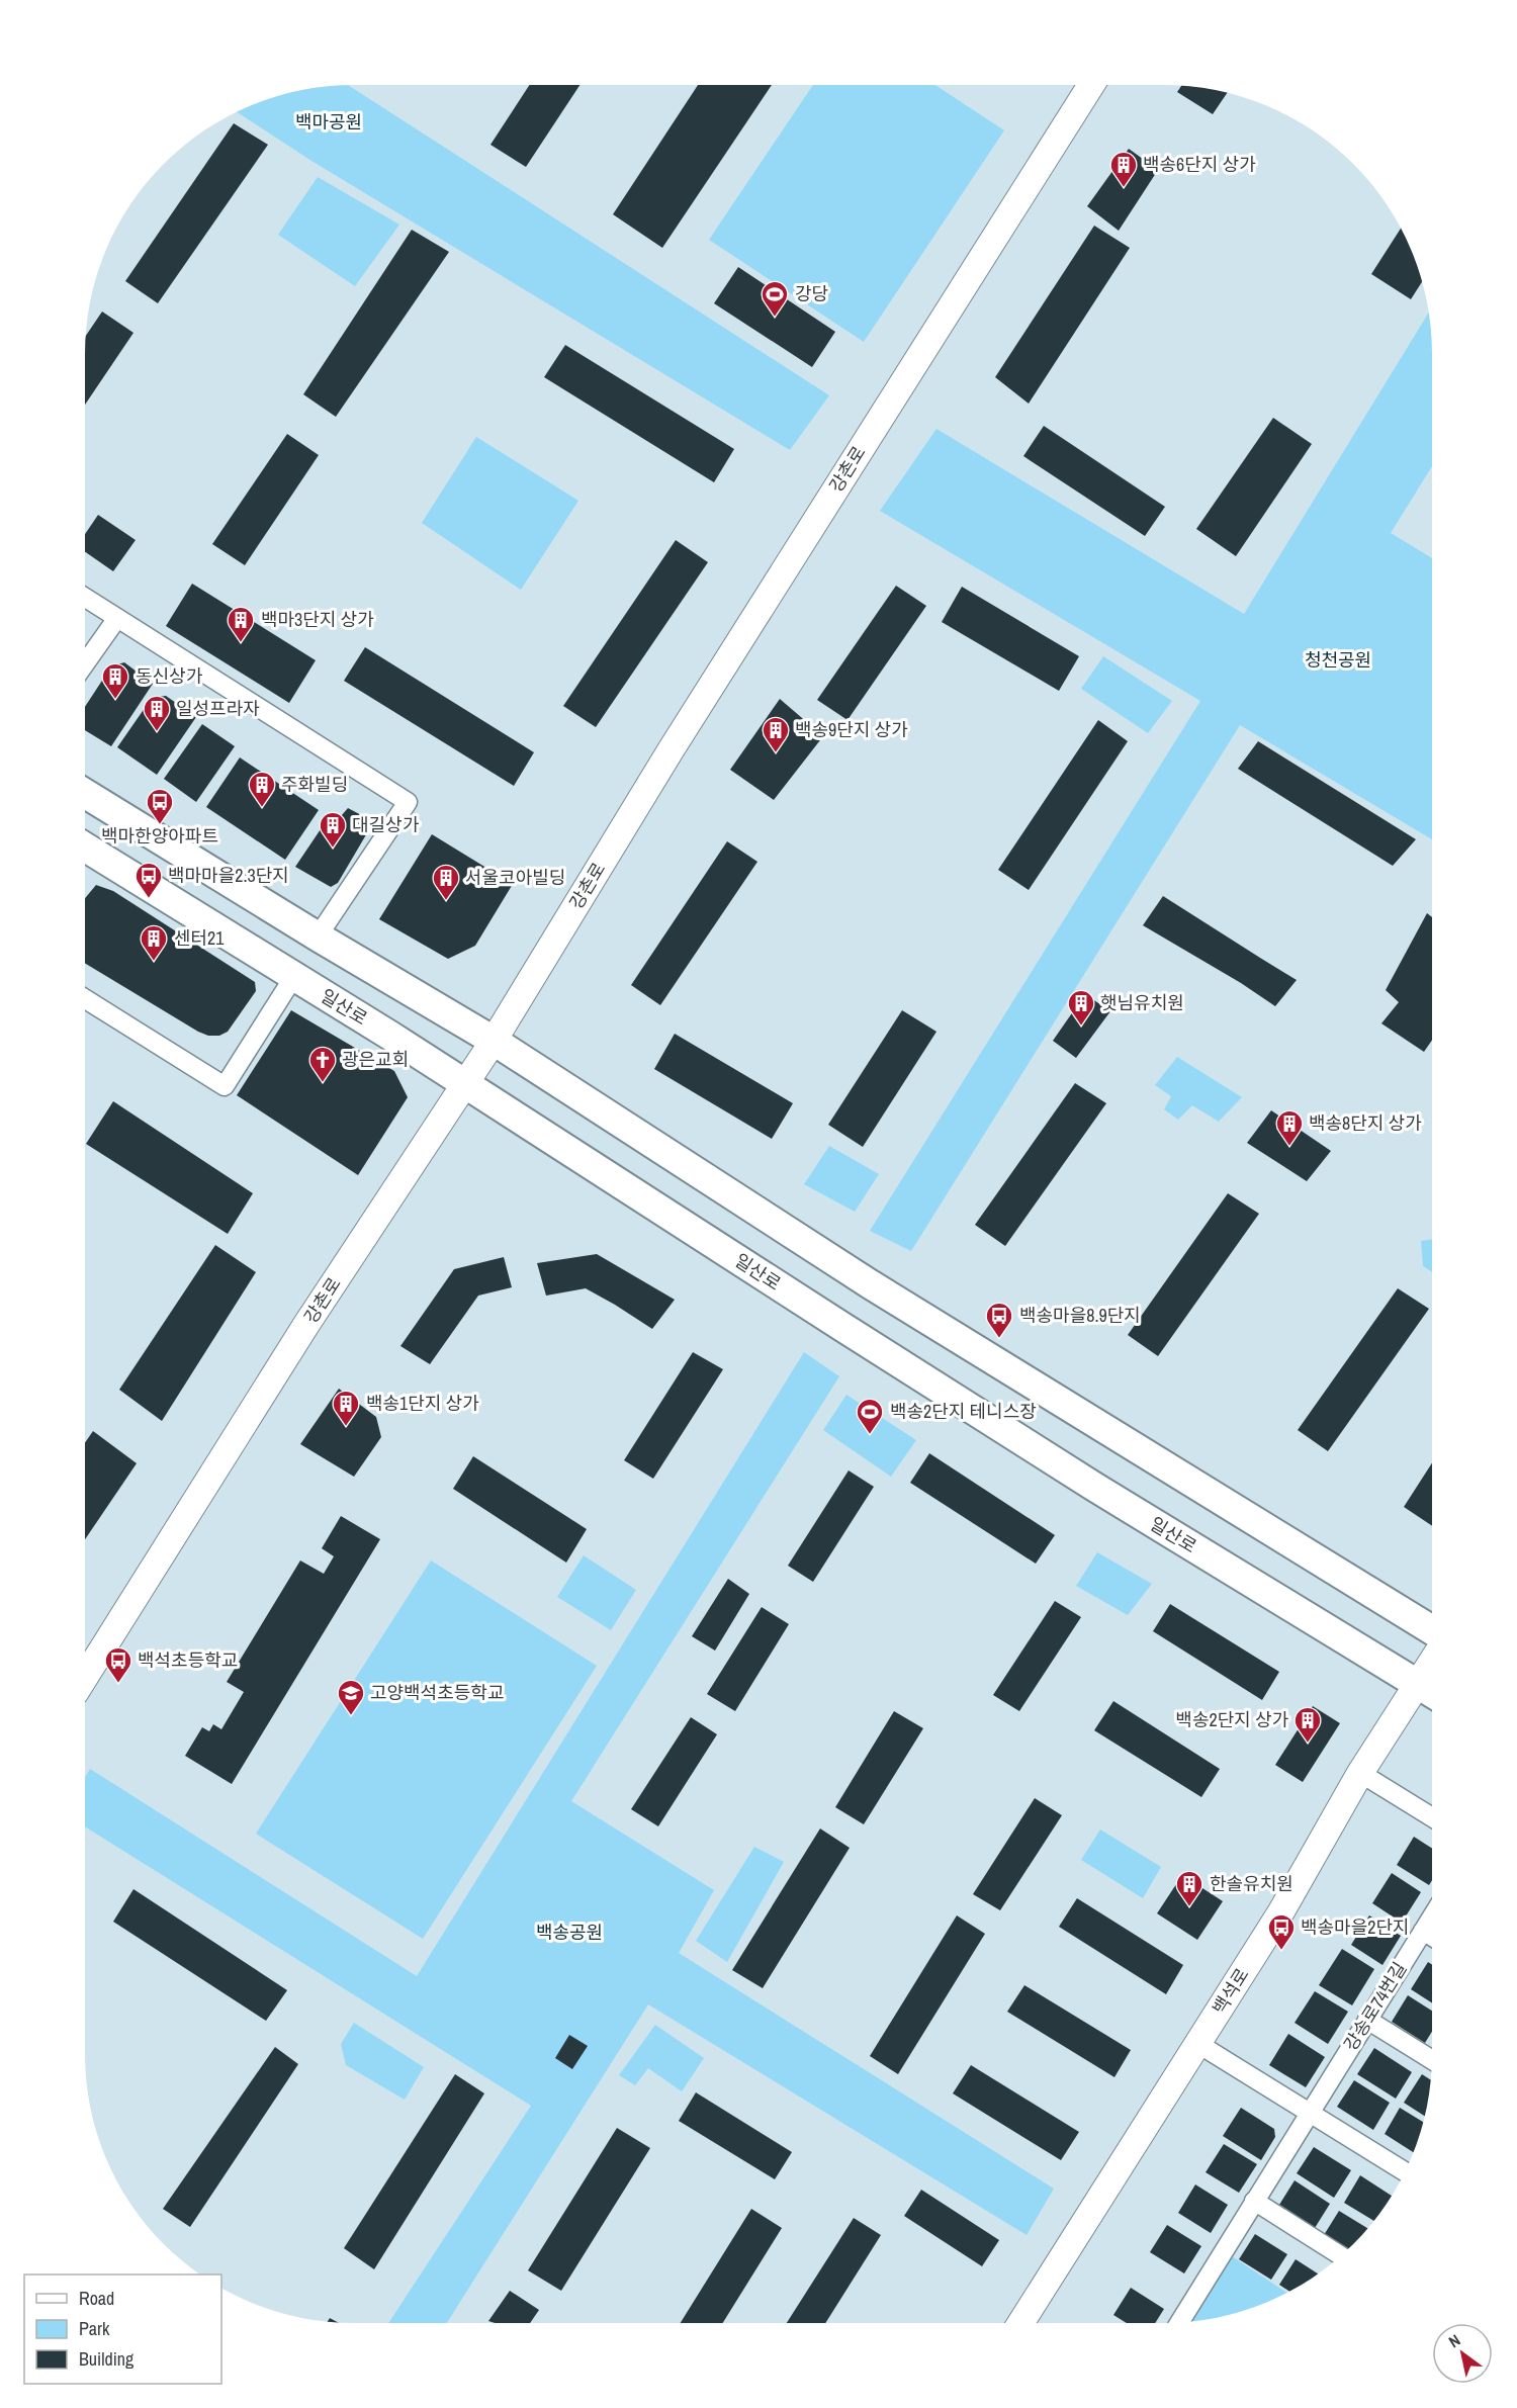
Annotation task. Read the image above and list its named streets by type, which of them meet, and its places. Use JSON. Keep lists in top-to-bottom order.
{
  "streets": {
    "main road": ["강촌로", "일산로", "백석로"],
    "street": ["강송로74번길"]
  },
  "crossings": [
    ["강촌로", "일산로"],
    ["일산로", "백석로"]
  ],
  "parks": ["백마공원", "청천공원", "백송공원"],
  "places": {
    "building": [
      "백송6단지 상가",
      "백마3단지 상가",
      "동신상가",
      "일성프라자",
      "백송9단지 상가",
      "주화빌딩",
      "대길상가",
      "서울코아빌딩",
      "센터21",
      "햇님유치원",
      "백송8단지 상가",
      "백송1단지 상가",
      "백송2단지 상가",
      "한솔유치원"
    ],
    "sports": ["강당", "백송2단지 테니스장"],
    "bus stop": [
      "백마한양아파트",
      "백마마을2.3단지",
      "백송마을8.9단지",
      "백석초등학교",
      "백송마을2단지"
    ],
    "church": ["광은교회"],
    "school or university": ["고양백석초등학교"]
  },
  "legend": ["Road", "Park", "Building"],
  "north": "top left"
}
